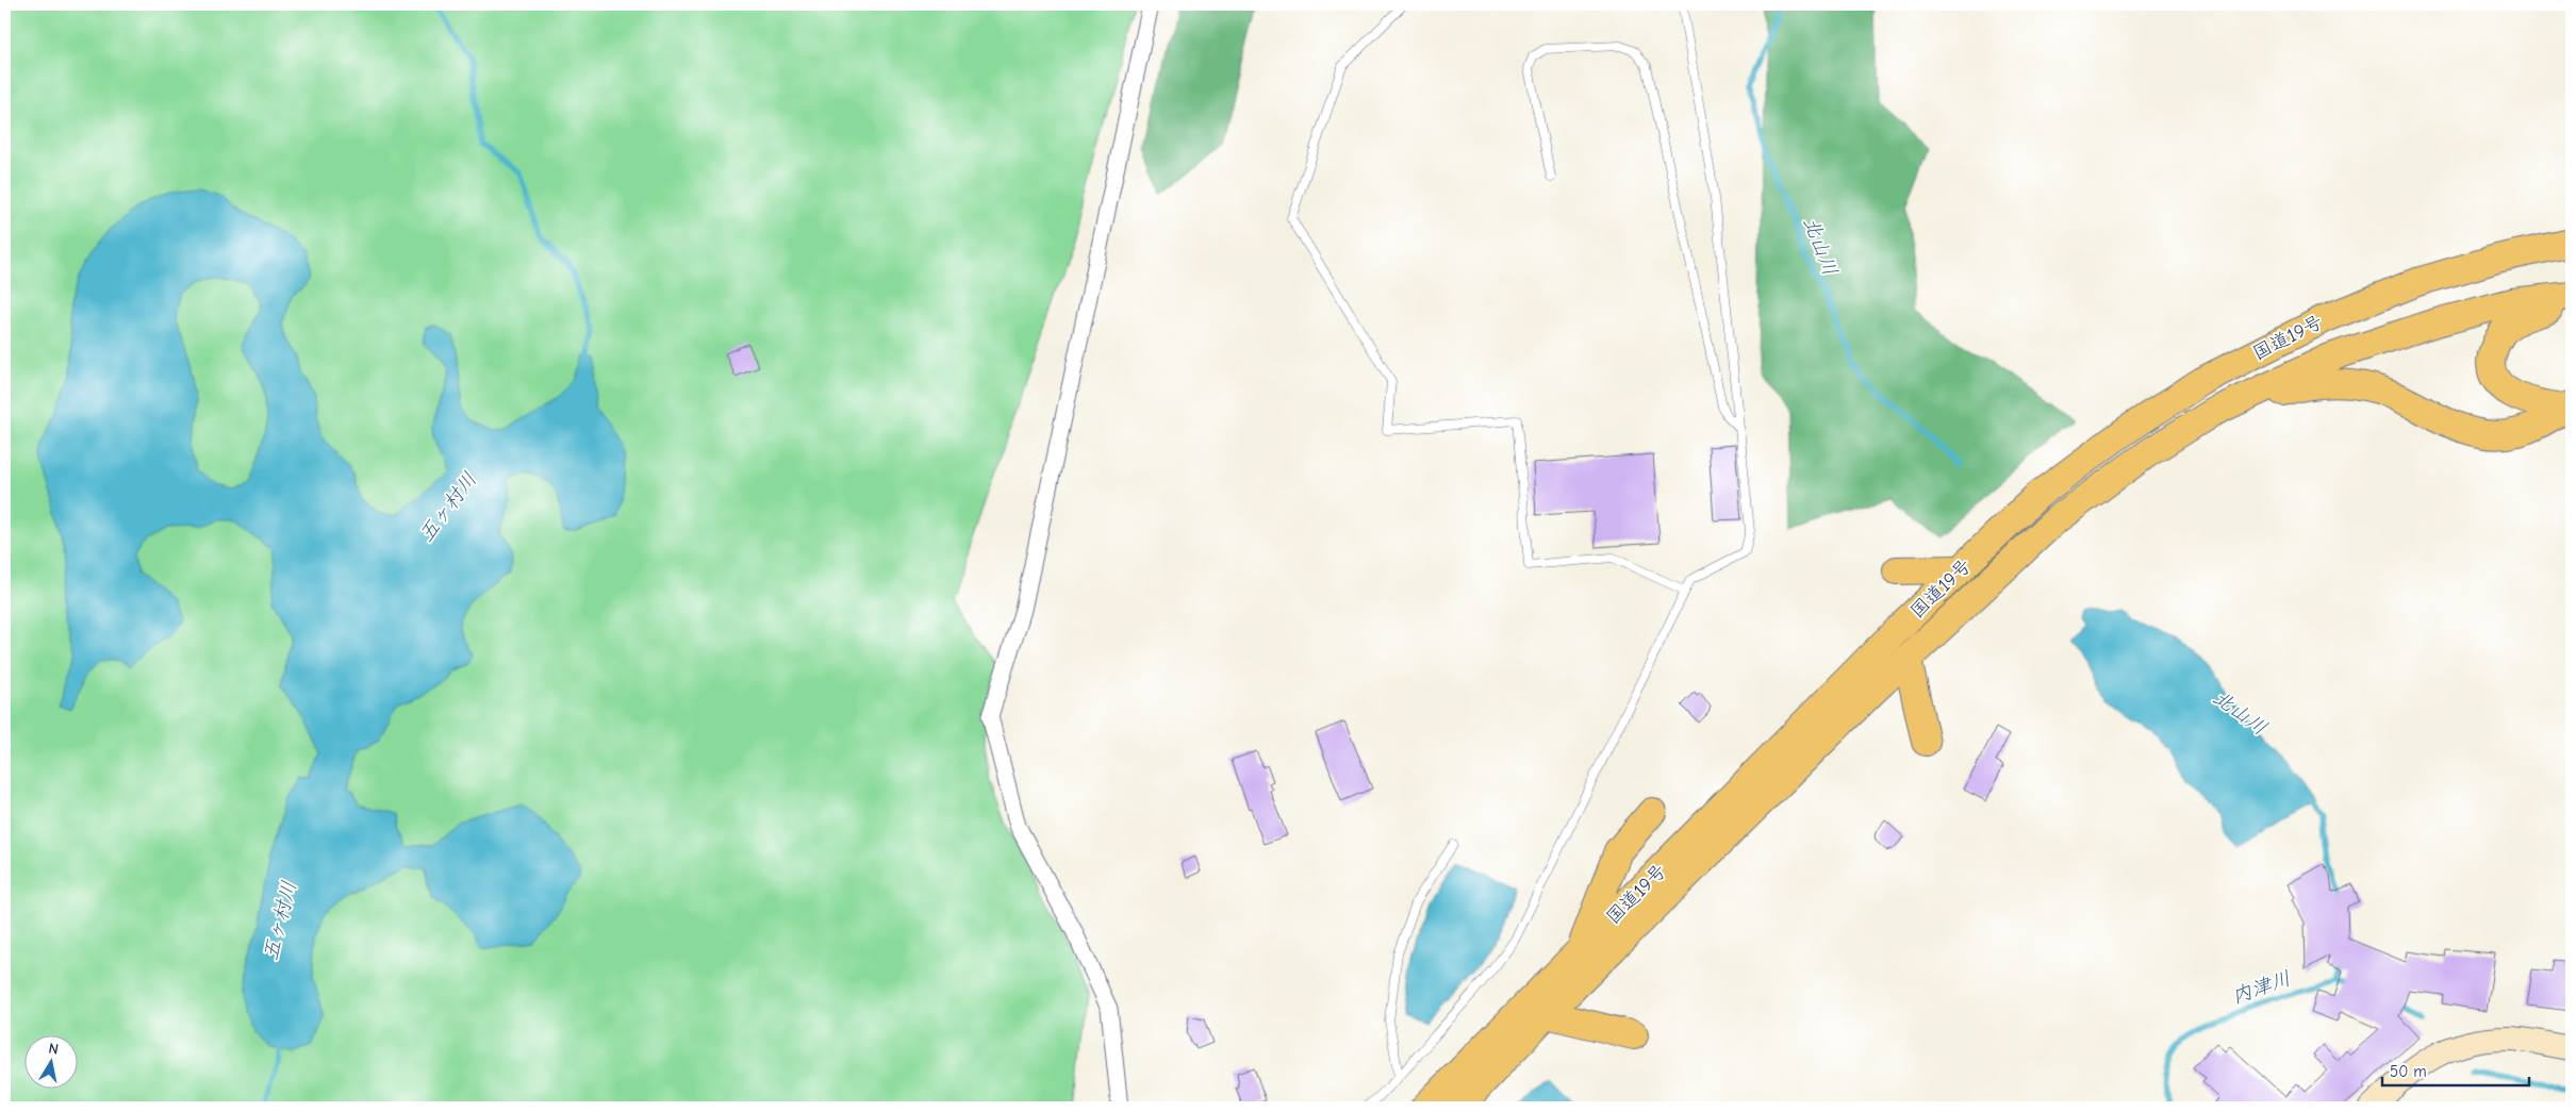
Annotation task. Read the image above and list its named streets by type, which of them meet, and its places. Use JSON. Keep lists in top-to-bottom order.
{
  "streets": {
    "highway": ["国道19号"]
  },
  "water": ["北山川", "五ヶ村川", "内津川"],
  "scale_bar": "50 m",
  "north": "top"
}
